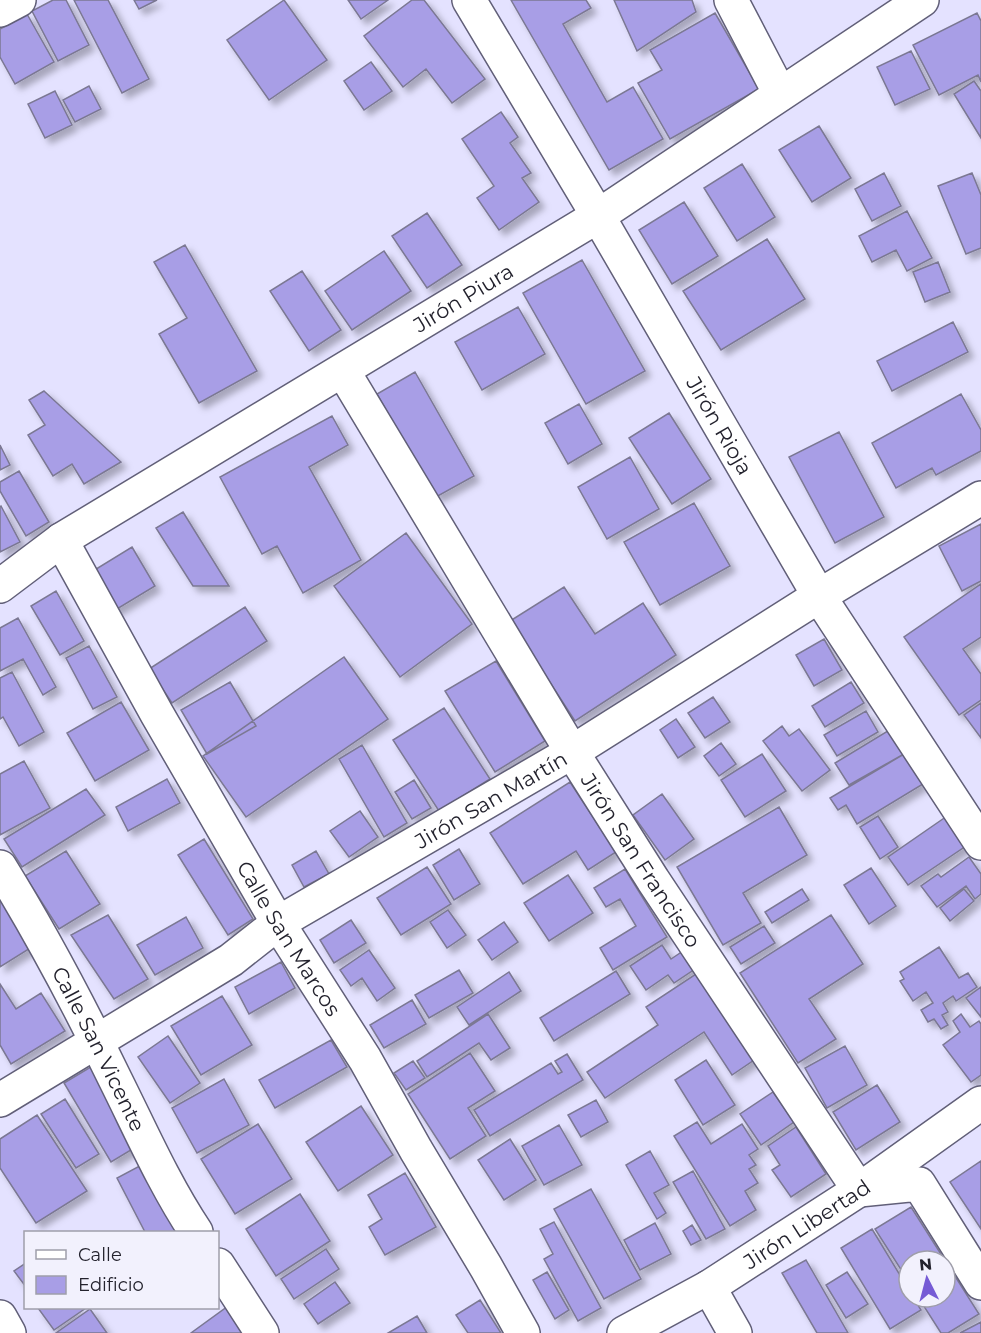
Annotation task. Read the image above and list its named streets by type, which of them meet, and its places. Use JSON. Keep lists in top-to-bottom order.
{
  "streets": {
    "street": [
      "Jirón Piura",
      "Jirón Rioja",
      "Jirón San Martín",
      "Jirón San Francisco",
      "Calle San Marcos",
      "Calle San Vicente",
      "Jirón Libertad"
    ]
  },
  "crossings": [
    ["Jirón Piura", "Jirón Rioja"],
    ["Jirón Piura", "Jirón San Francisco"],
    ["Jirón Piura", "Calle San Marcos"],
    ["Jirón Rioja", "Jirón San Martín"],
    ["Jirón San Martín", "Jirón San Francisco"],
    ["Jirón San Martín", "Calle San Marcos"],
    ["Jirón San Martín", "Calle San Vicente"],
    ["Jirón San Francisco", "Jirón Libertad"]
  ],
  "legend": ["Calle", "Edificio"],
  "north": "top"
}
